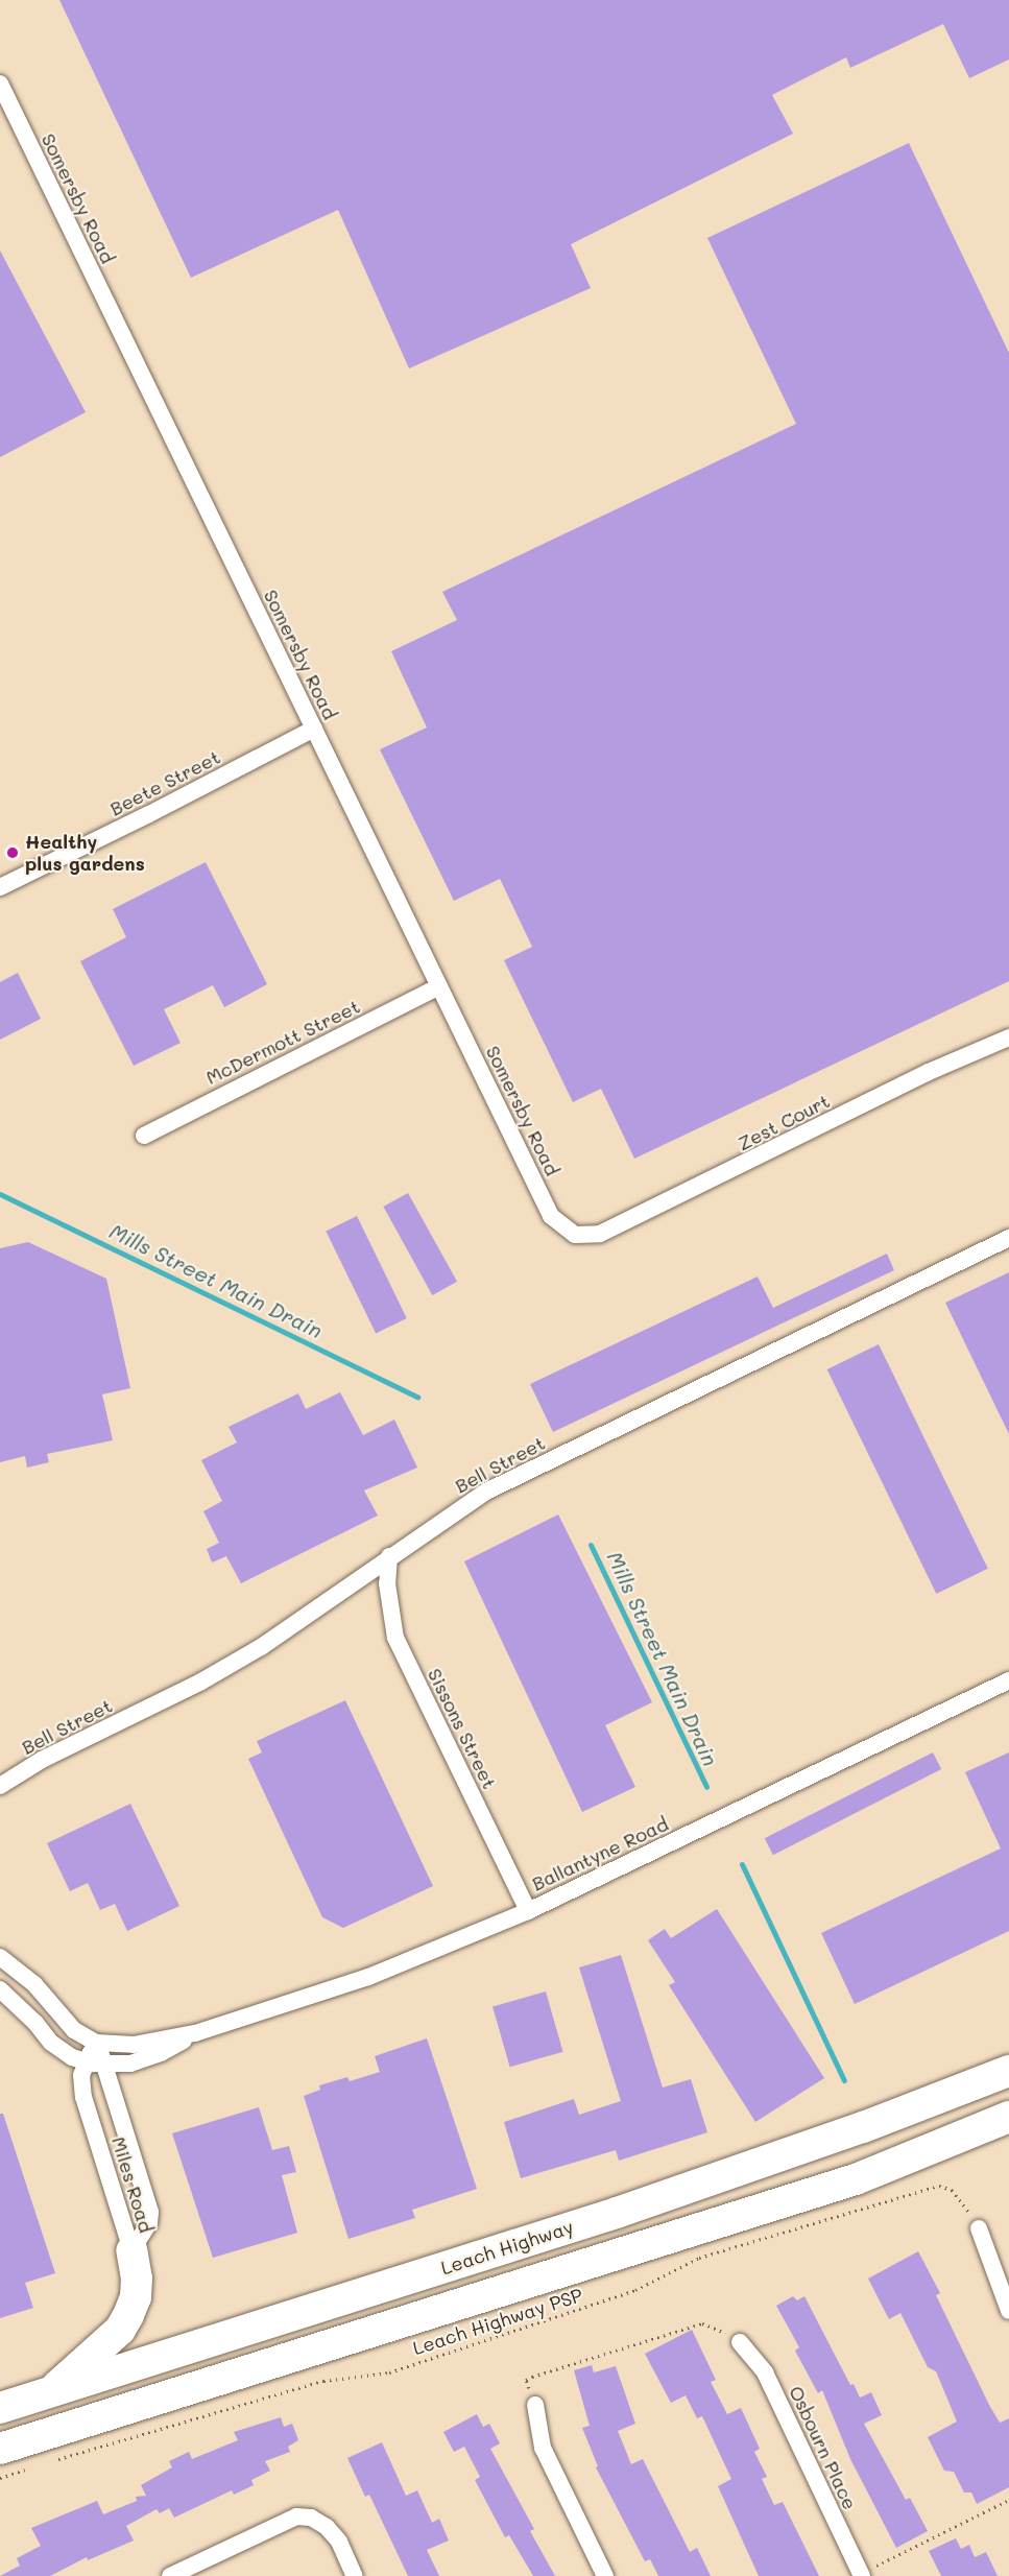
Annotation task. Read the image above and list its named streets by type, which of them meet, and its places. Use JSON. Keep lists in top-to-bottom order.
{
  "streets": {
    "highway": ["Leach Highway"],
    "street": [
      "Somersby Road",
      "Beete Street",
      "McDermott Street",
      "Zest Court",
      "Bell Street",
      "Sissons Street",
      "Ballantyne Road",
      "Miles Road",
      "Osbourn Place"
    ],
    "path": ["Leach Highway PSP"]
  },
  "crossings": [
    ["Somersby Road", "Beete Street"],
    ["Somersby Road", "McDermott Street"],
    ["Somersby Road", "Zest Court"],
    ["Bell Street", "Sissons Street"],
    ["Sissons Street", "Ballantyne Road"],
    ["Ballantyne Road", "Miles Road"]
  ],
  "water": ["Mills Street Main Drain"],
  "places": ["Healthy plus gardens"]
}
